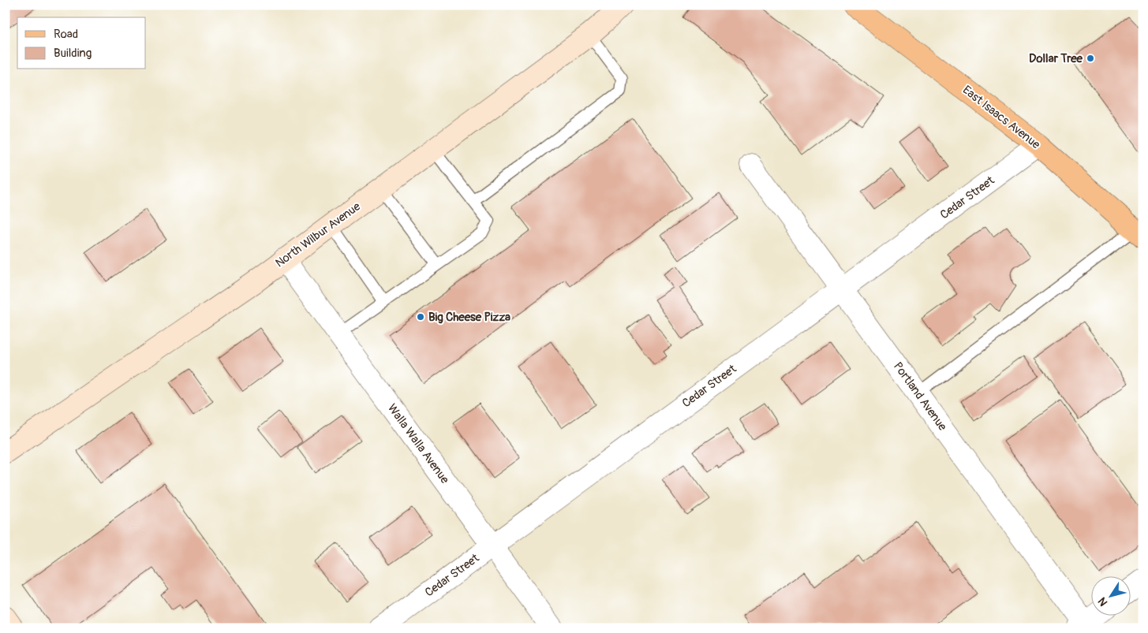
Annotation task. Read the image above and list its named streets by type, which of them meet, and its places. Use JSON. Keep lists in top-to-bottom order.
{
  "streets": {
    "main road": ["East Isaacs Avenue", "North Wilbur Avenue"],
    "street": ["Cedar Street", "Portland Avenue", "Walla Walla Avenue"]
  },
  "crossings": [
    ["East Isaacs Avenue", "Cedar Street"],
    ["Cedar Street", "Portland Avenue"],
    ["Cedar Street", "Walla Walla Avenue"],
    ["North Wilbur Avenue", "Walla Walla Avenue"]
  ],
  "places": ["Dollar Tree", "Big Cheese Pizza"],
  "legend": ["Road", "Building"],
  "north": "bottom left"
}
